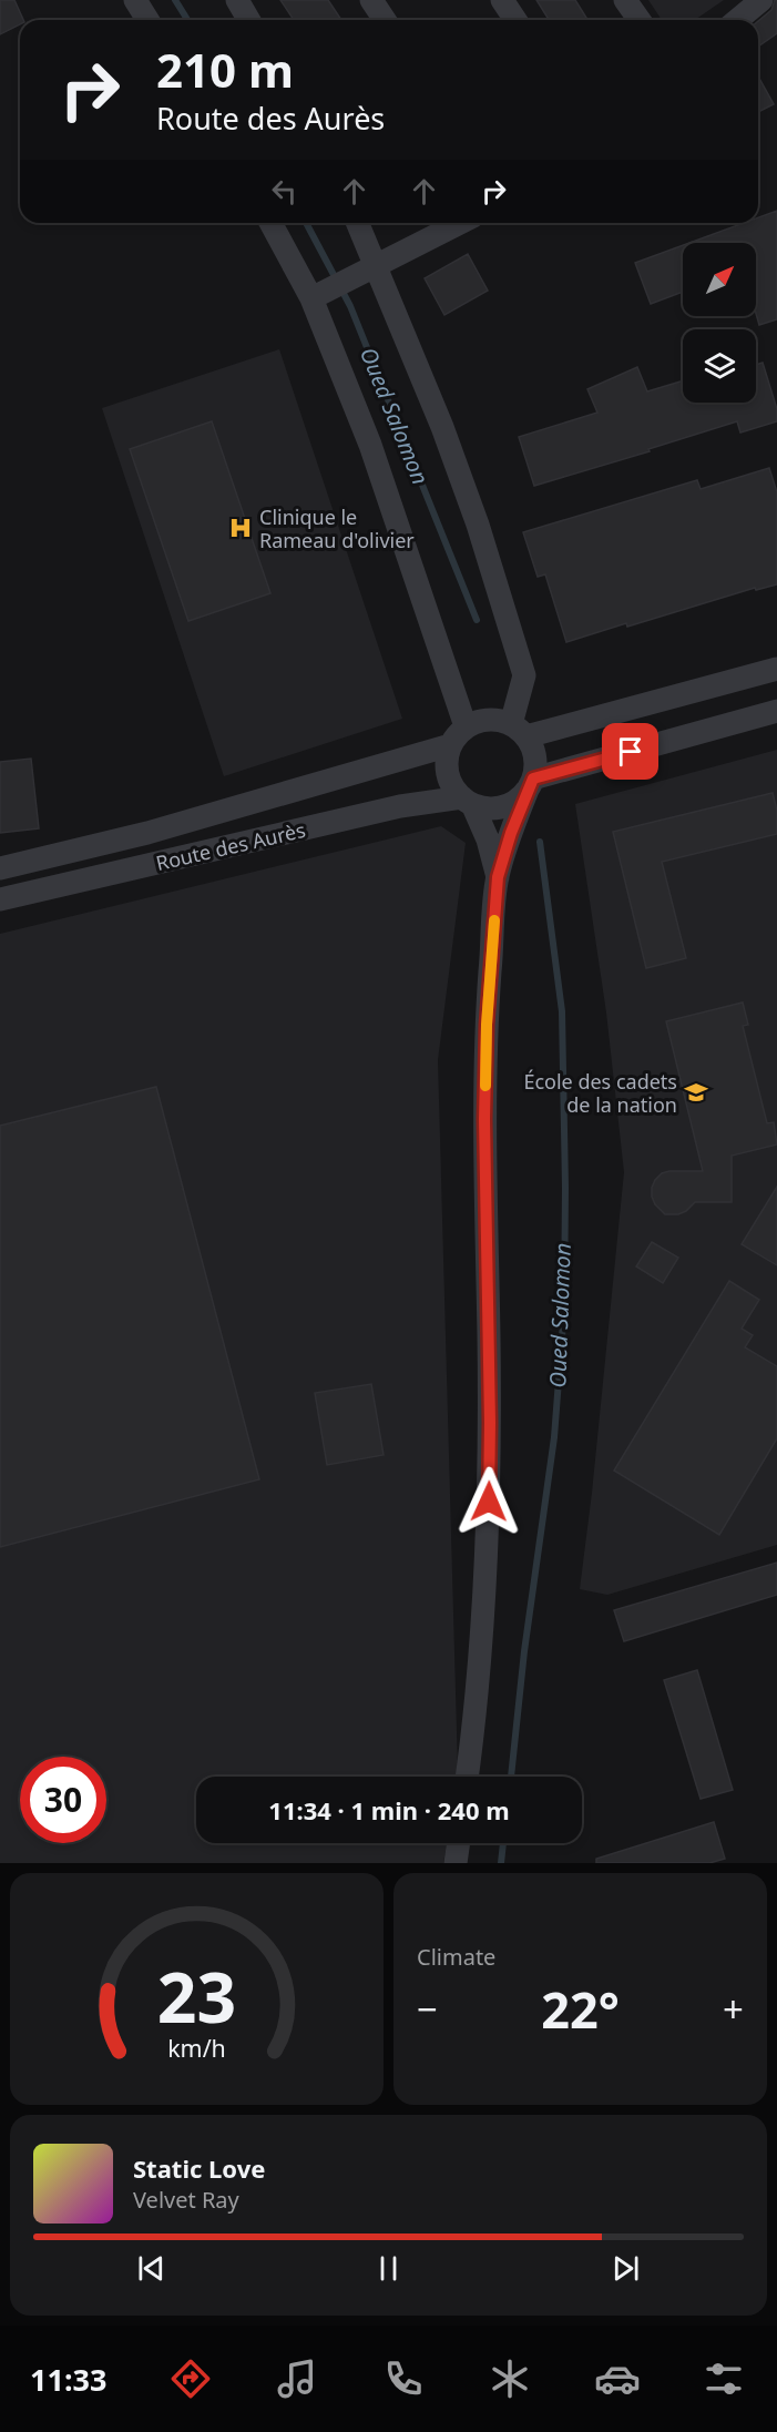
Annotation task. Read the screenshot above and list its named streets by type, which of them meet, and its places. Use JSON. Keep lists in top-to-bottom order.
{
  "streets": {
    "street": ["Route des Aurès"]
  },
  "water": ["Oued Salomon"],
  "places": {
    "hospital": ["Clinique le Rameau d'olivier"],
    "school or university": ["École des cadets de la nation"]
  },
  "north": "top right",
  "page": {
    "turn": ["210 m", "Route des Aurès"],
    "limit": "30",
    "trip": "11:34 · 1 min · 240 m",
    "tile": "Climate",
    "heat": ["−", "22°", "+"],
    "song": ["Static Love", "Velvet Ray"],
    "tabs": "11:33",
    "gauge": ["23", "km/h"]
  }
}
